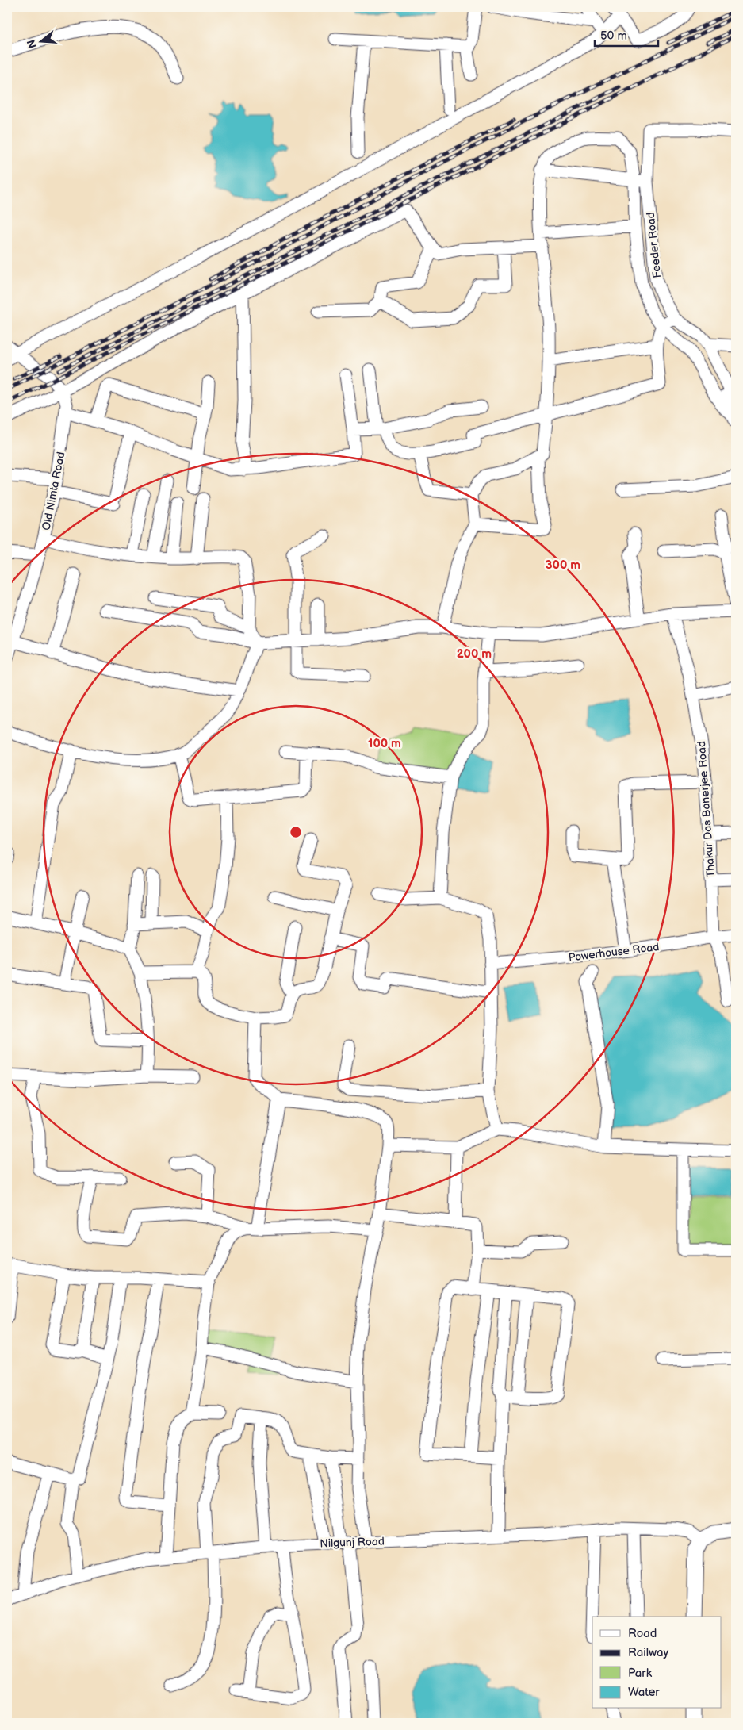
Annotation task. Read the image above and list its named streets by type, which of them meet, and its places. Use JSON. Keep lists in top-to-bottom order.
{
  "streets": {
    "street": [
      "Feeder Road",
      "Old Nimta Road",
      "Thakur Das Banerjee Road",
      "Powerhouse Road",
      "Nilgunj Road"
    ]
  },
  "crossings": [
    ["Thakur Das Banerjee Road", "Powerhouse Road"]
  ],
  "legend": [
    "Road",
    "Railway",
    "Park",
    "Water"
  ],
  "scale_bar": "50 m",
  "north": "left",
  "rings": ["300 m", "200 m", "100 m"]
}
